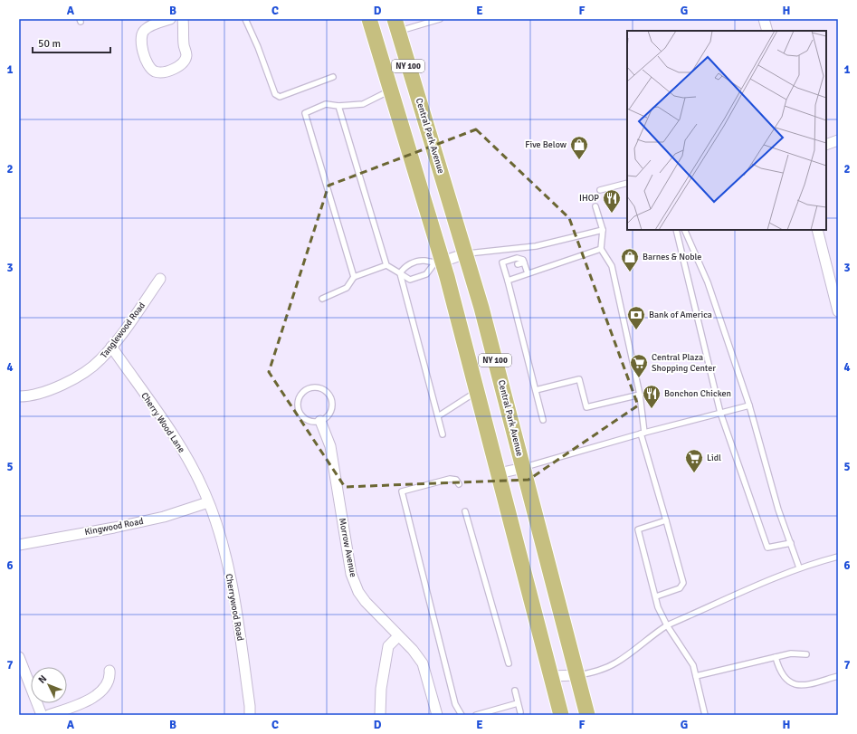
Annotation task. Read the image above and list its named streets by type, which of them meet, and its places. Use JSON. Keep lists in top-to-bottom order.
{
  "streets": {
    "main road": ["NY 100", "Central Park Avenue"],
    "street": [
      "Tanglewood Road",
      "Cherry Wood Lane",
      "Kingwood Road",
      "Morrow Avenue",
      "Cherrywood Road"
    ]
  },
  "crossings": [
    ["Tanglewood Road", "Cherry Wood Lane"],
    ["Cherry Wood Lane", "Kingwood Road"],
    ["Cherry Wood Lane", "Cherrywood Road"],
    ["Kingwood Road", "Cherrywood Road"]
  ],
  "places": {
    "shop": ["Five Below", "Barnes & Noble"],
    "restaurant": ["IHOP", "Bonchon Chicken"],
    "bank": ["Bank of America"],
    "supermarket": ["Central Plaza Shopping Center", "Lidl"]
  },
  "scale_bar": "50 m",
  "north": "top left",
  "grid": {
    "columns": [
      "A",
      "B",
      "C",
      "D",
      "E",
      "F",
      "G",
      "H"
    ],
    "rows": [
      "1",
      "2",
      "3",
      "4",
      "5",
      "6",
      "7"
    ]
  }
}
